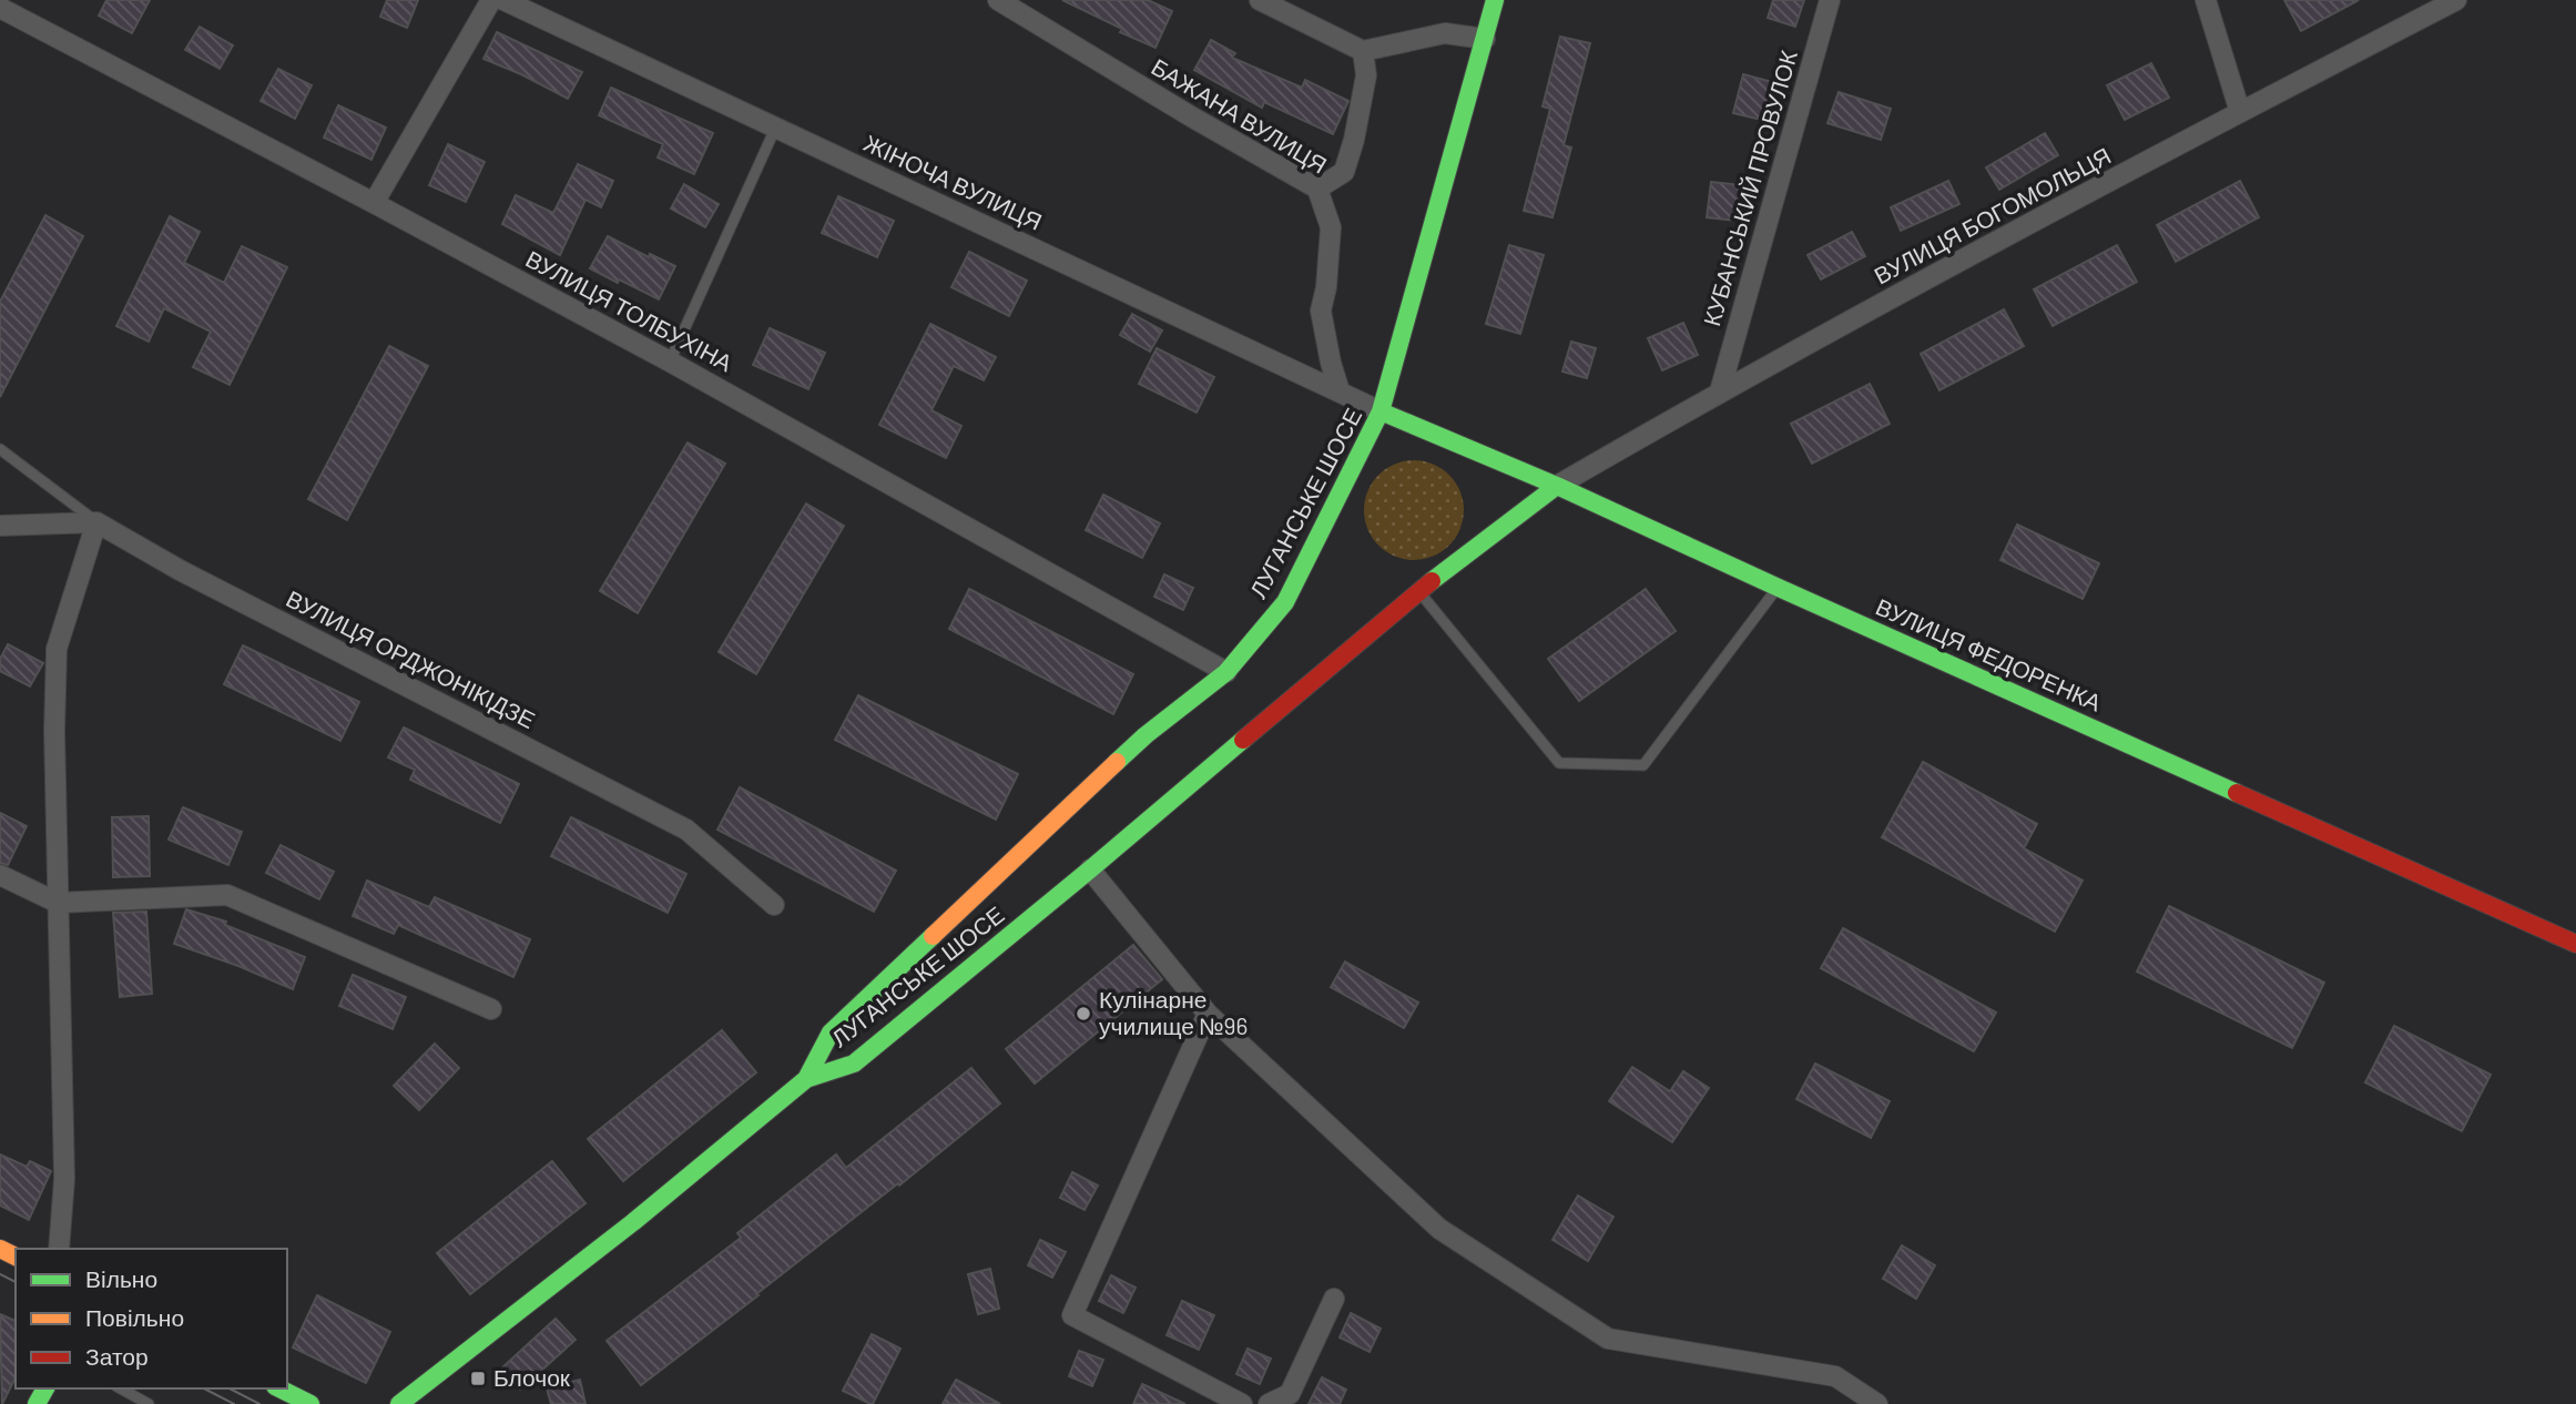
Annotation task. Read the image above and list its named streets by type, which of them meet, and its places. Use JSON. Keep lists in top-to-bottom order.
{
  "streets": {
    "main road": ["ЛУГАНСЬКЕ ШОСЕ", "ВУЛИЦЯ ФЕДОРЕНКА"],
    "street": [
      "БАЖАНА ВУЛИЦЯ",
      "ЖІНОЧА ВУЛИЦЯ",
      "КУБАНСЬКИЙ ПРОВУЛОК",
      "ВУЛИЦЯ БОГОМОЛЬЦЯ",
      "ВУЛИЦЯ ТОЛБУХІНА",
      "ВУЛИЦЯ ОРДЖОНІКІДЗЕ"
    ]
  },
  "crossings": [
    ["БАЖАНА ВУЛИЦЯ", "ЖІНОЧА ВУЛИЦЯ"],
    ["ЖІНОЧА ВУЛИЦЯ", "ЛУГАНСЬКЕ ШОСЕ"],
    ["ЖІНОЧА ВУЛИЦЯ", "ВУЛИЦЯ ФЕДОРЕНКА"],
    ["КУБАНСЬКИЙ ПРОВУЛОК", "ВУЛИЦЯ БОГОМОЛЬЦЯ"],
    ["ВУЛИЦЯ БОГОМОЛЬЦЯ", "ЛУГАНСЬКЕ ШОСЕ"],
    ["ВУЛИЦЯ БОГОМОЛЬЦЯ", "ВУЛИЦЯ ФЕДОРЕНКА"],
    ["ВУЛИЦЯ ТОЛБУХІНА", "ЛУГАНСЬКЕ ШОСЕ"],
    ["ЛУГАНСЬКЕ ШОСЕ", "ВУЛИЦЯ ФЕДОРЕНКА"]
  ],
  "places": {
    "other": ["Кулінарне училище №96"],
    "transit": ["Блочок"]
  },
  "legend": ["Вільно", "Повільно", "Затор"]
}
